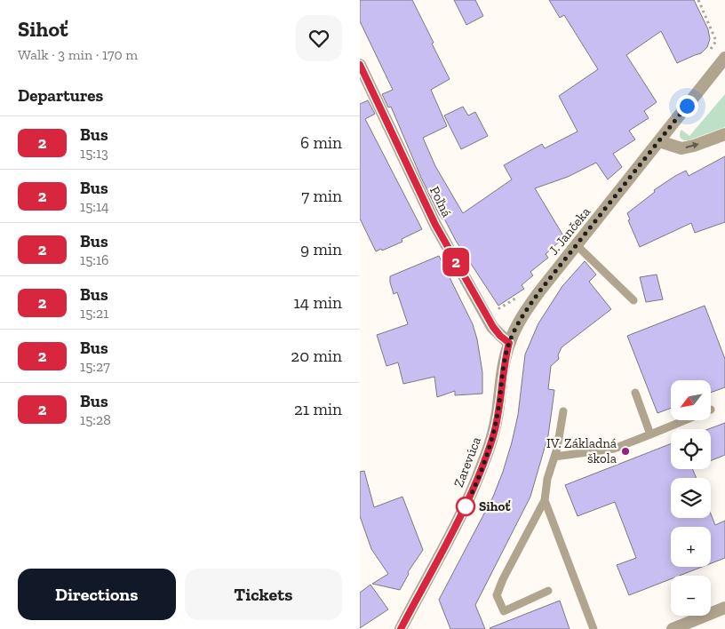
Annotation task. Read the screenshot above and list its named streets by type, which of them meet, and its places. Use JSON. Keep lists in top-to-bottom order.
{
  "streets": {
    "street": ["Poľná", "J. Jančeka", "Zarevúca"]
  },
  "crossings": [
    ["Poľná", "J. Jančeka"],
    ["Poľná", "Zarevúca"],
    ["J. Jančeka", "Zarevúca"]
  ],
  "places": ["IV. Základná škola", "Sihoť"],
  "lines": ["bus line 2"],
  "north": "bottom left",
  "page": {
    "heading": [
      ["Sihoť", "Walk · 3 min · 170 m"],
      "Departures"
    ],
    "on_map": "2",
    "list": [
      {
        "mark": "2",
        "name": "Bus",
        "note": "15:13",
        "value": "6 min"
      },
      {
        "mark": "2",
        "name": "Bus",
        "note": "15:14",
        "value": "7 min"
      },
      {
        "mark": "2",
        "name": "Bus",
        "note": "15:16",
        "value": "9 min"
      },
      {
        "mark": "2",
        "name": "Bus",
        "note": "15:21",
        "value": "14 min"
      },
      {
        "mark": "2",
        "name": "Bus",
        "note": "15:27",
        "value": "20 min"
      },
      {
        "mark": "2",
        "name": "Bus",
        "note": "15:28",
        "value": "21 min"
      }
    ],
    "map_buttons": ["+", "−"],
    "buttons": ["Directions", "Tickets"]
  }
}
